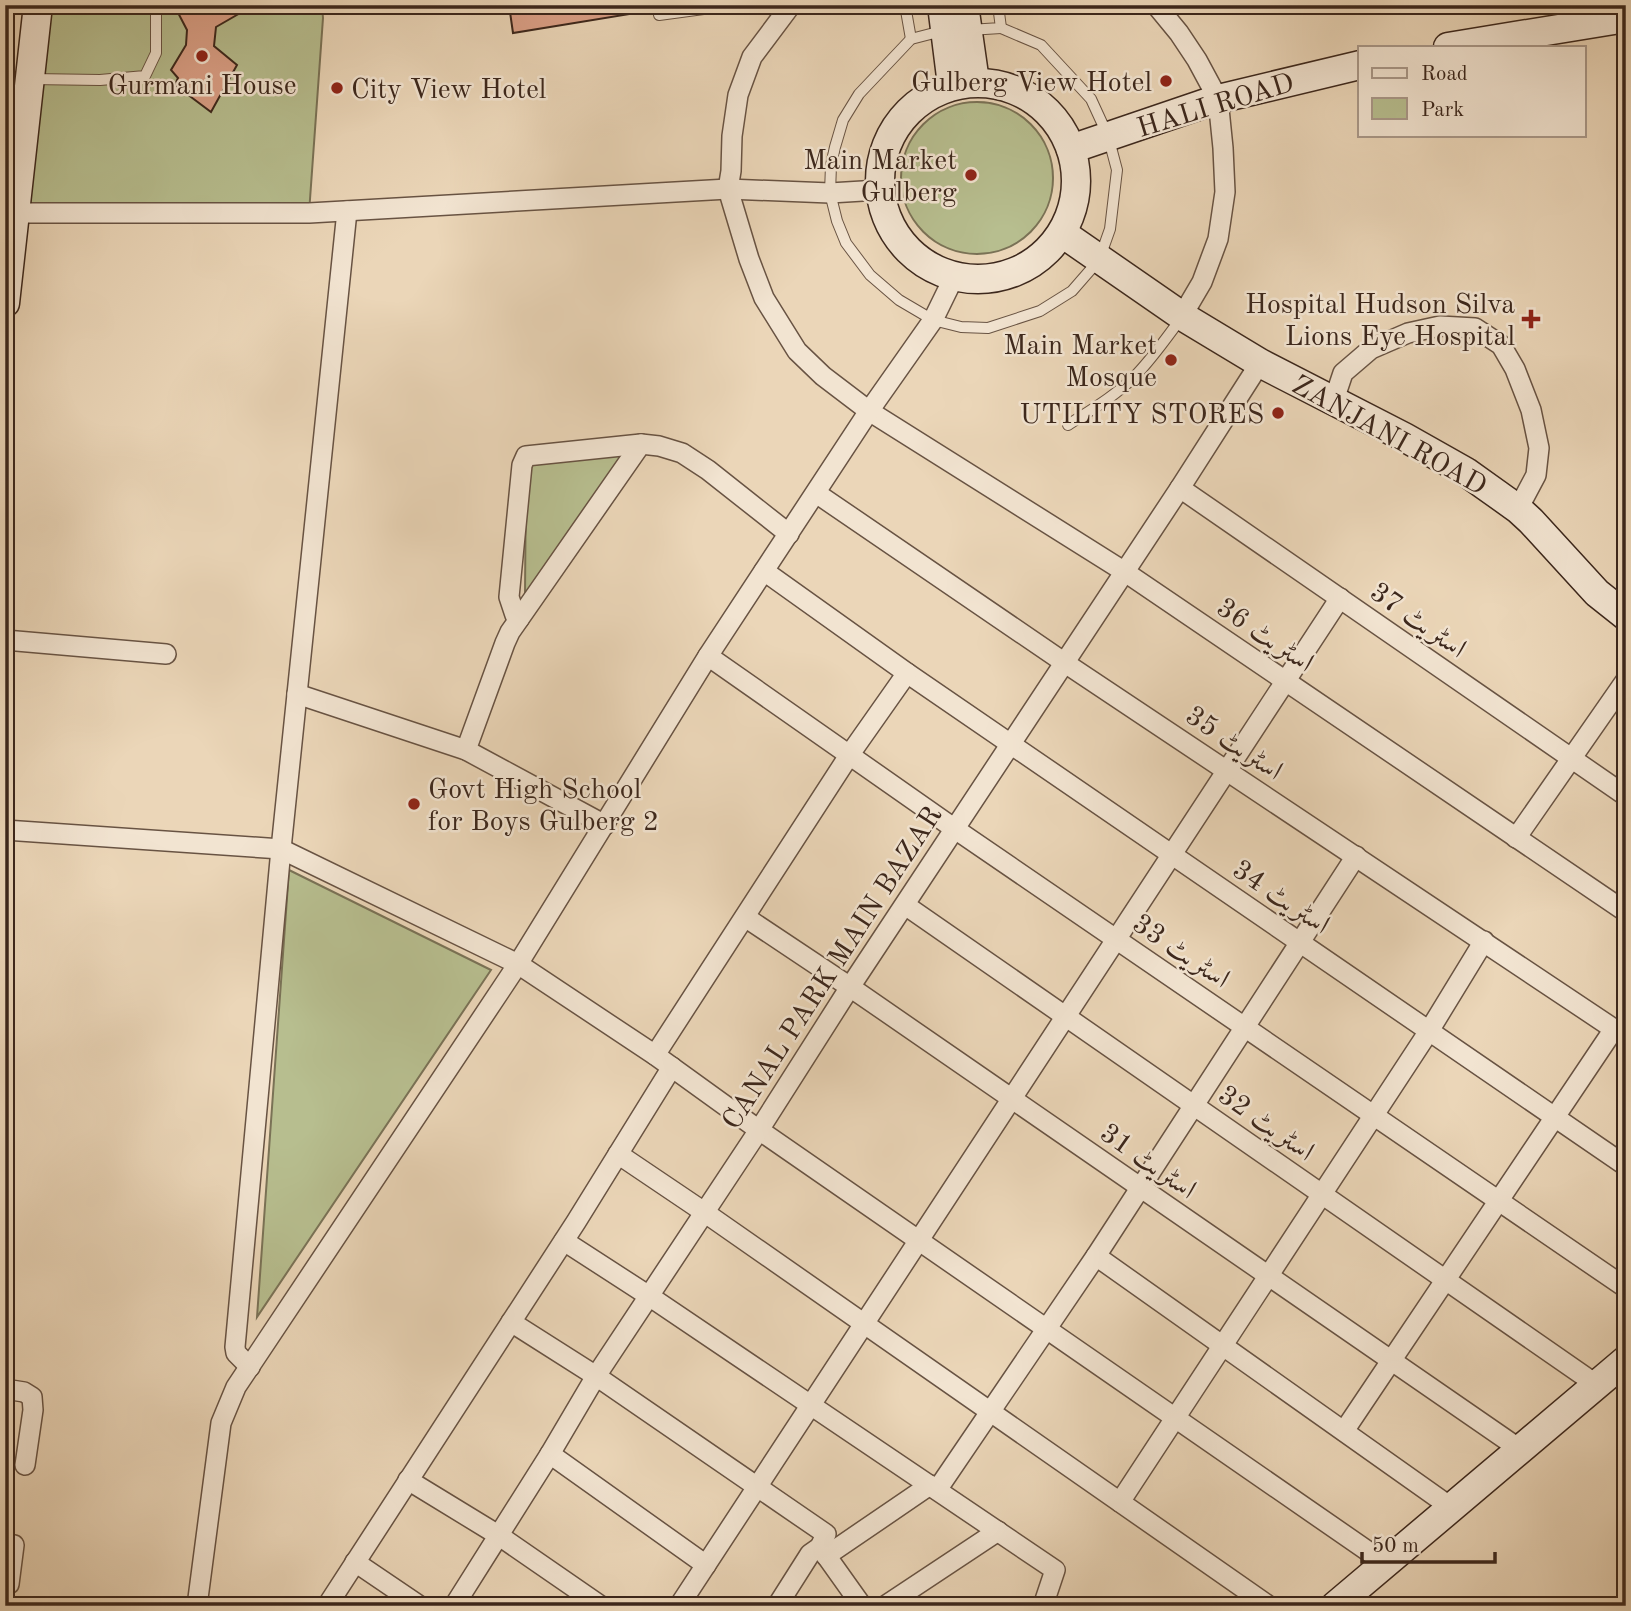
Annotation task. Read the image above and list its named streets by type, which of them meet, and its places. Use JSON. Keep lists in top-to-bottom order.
{
  "streets": {
    "street": [
      "HALI ROAD",
      "ZANJANI ROAD",
      "اسٹریٹ 37",
      "اسٹریٹ 36",
      "اسٹریٹ 35",
      "اسٹریٹ 34",
      "اسٹریٹ 33",
      "CANAL PARK MAIN BAZAR",
      "اسٹریٹ 32",
      "اسٹریٹ 31"
    ]
  },
  "crossings": [
    ["HALI ROAD", "ZANJANI ROAD"],
    ["ZANJANI ROAD", "CANAL PARK MAIN BAZAR"],
    ["اسٹریٹ 37", "CANAL PARK MAIN BAZAR"],
    ["اسٹریٹ 36", "CANAL PARK MAIN BAZAR"],
    ["اسٹریٹ 35", "CANAL PARK MAIN BAZAR"],
    ["اسٹریٹ 34", "CANAL PARK MAIN BAZAR"],
    ["اسٹریٹ 33", "CANAL PARK MAIN BAZAR"],
    ["CANAL PARK MAIN BAZAR", "اسٹریٹ 32"],
    ["CANAL PARK MAIN BAZAR", "اسٹریٹ 31"]
  ],
  "places": {
    "other": [
      "Gurmani House",
      "Gulberg View Hotel",
      "City View Hotel",
      "Main Market Gulberg",
      "Main Market Mosque",
      "UTILITY STORES",
      "Govt High School for Boys Gulberg 2"
    ],
    "health": ["Hospital Hudson Silva Lions Eye Hospital"]
  },
  "legend": ["Road", "Park"],
  "scale_bar": "50 m"
}
